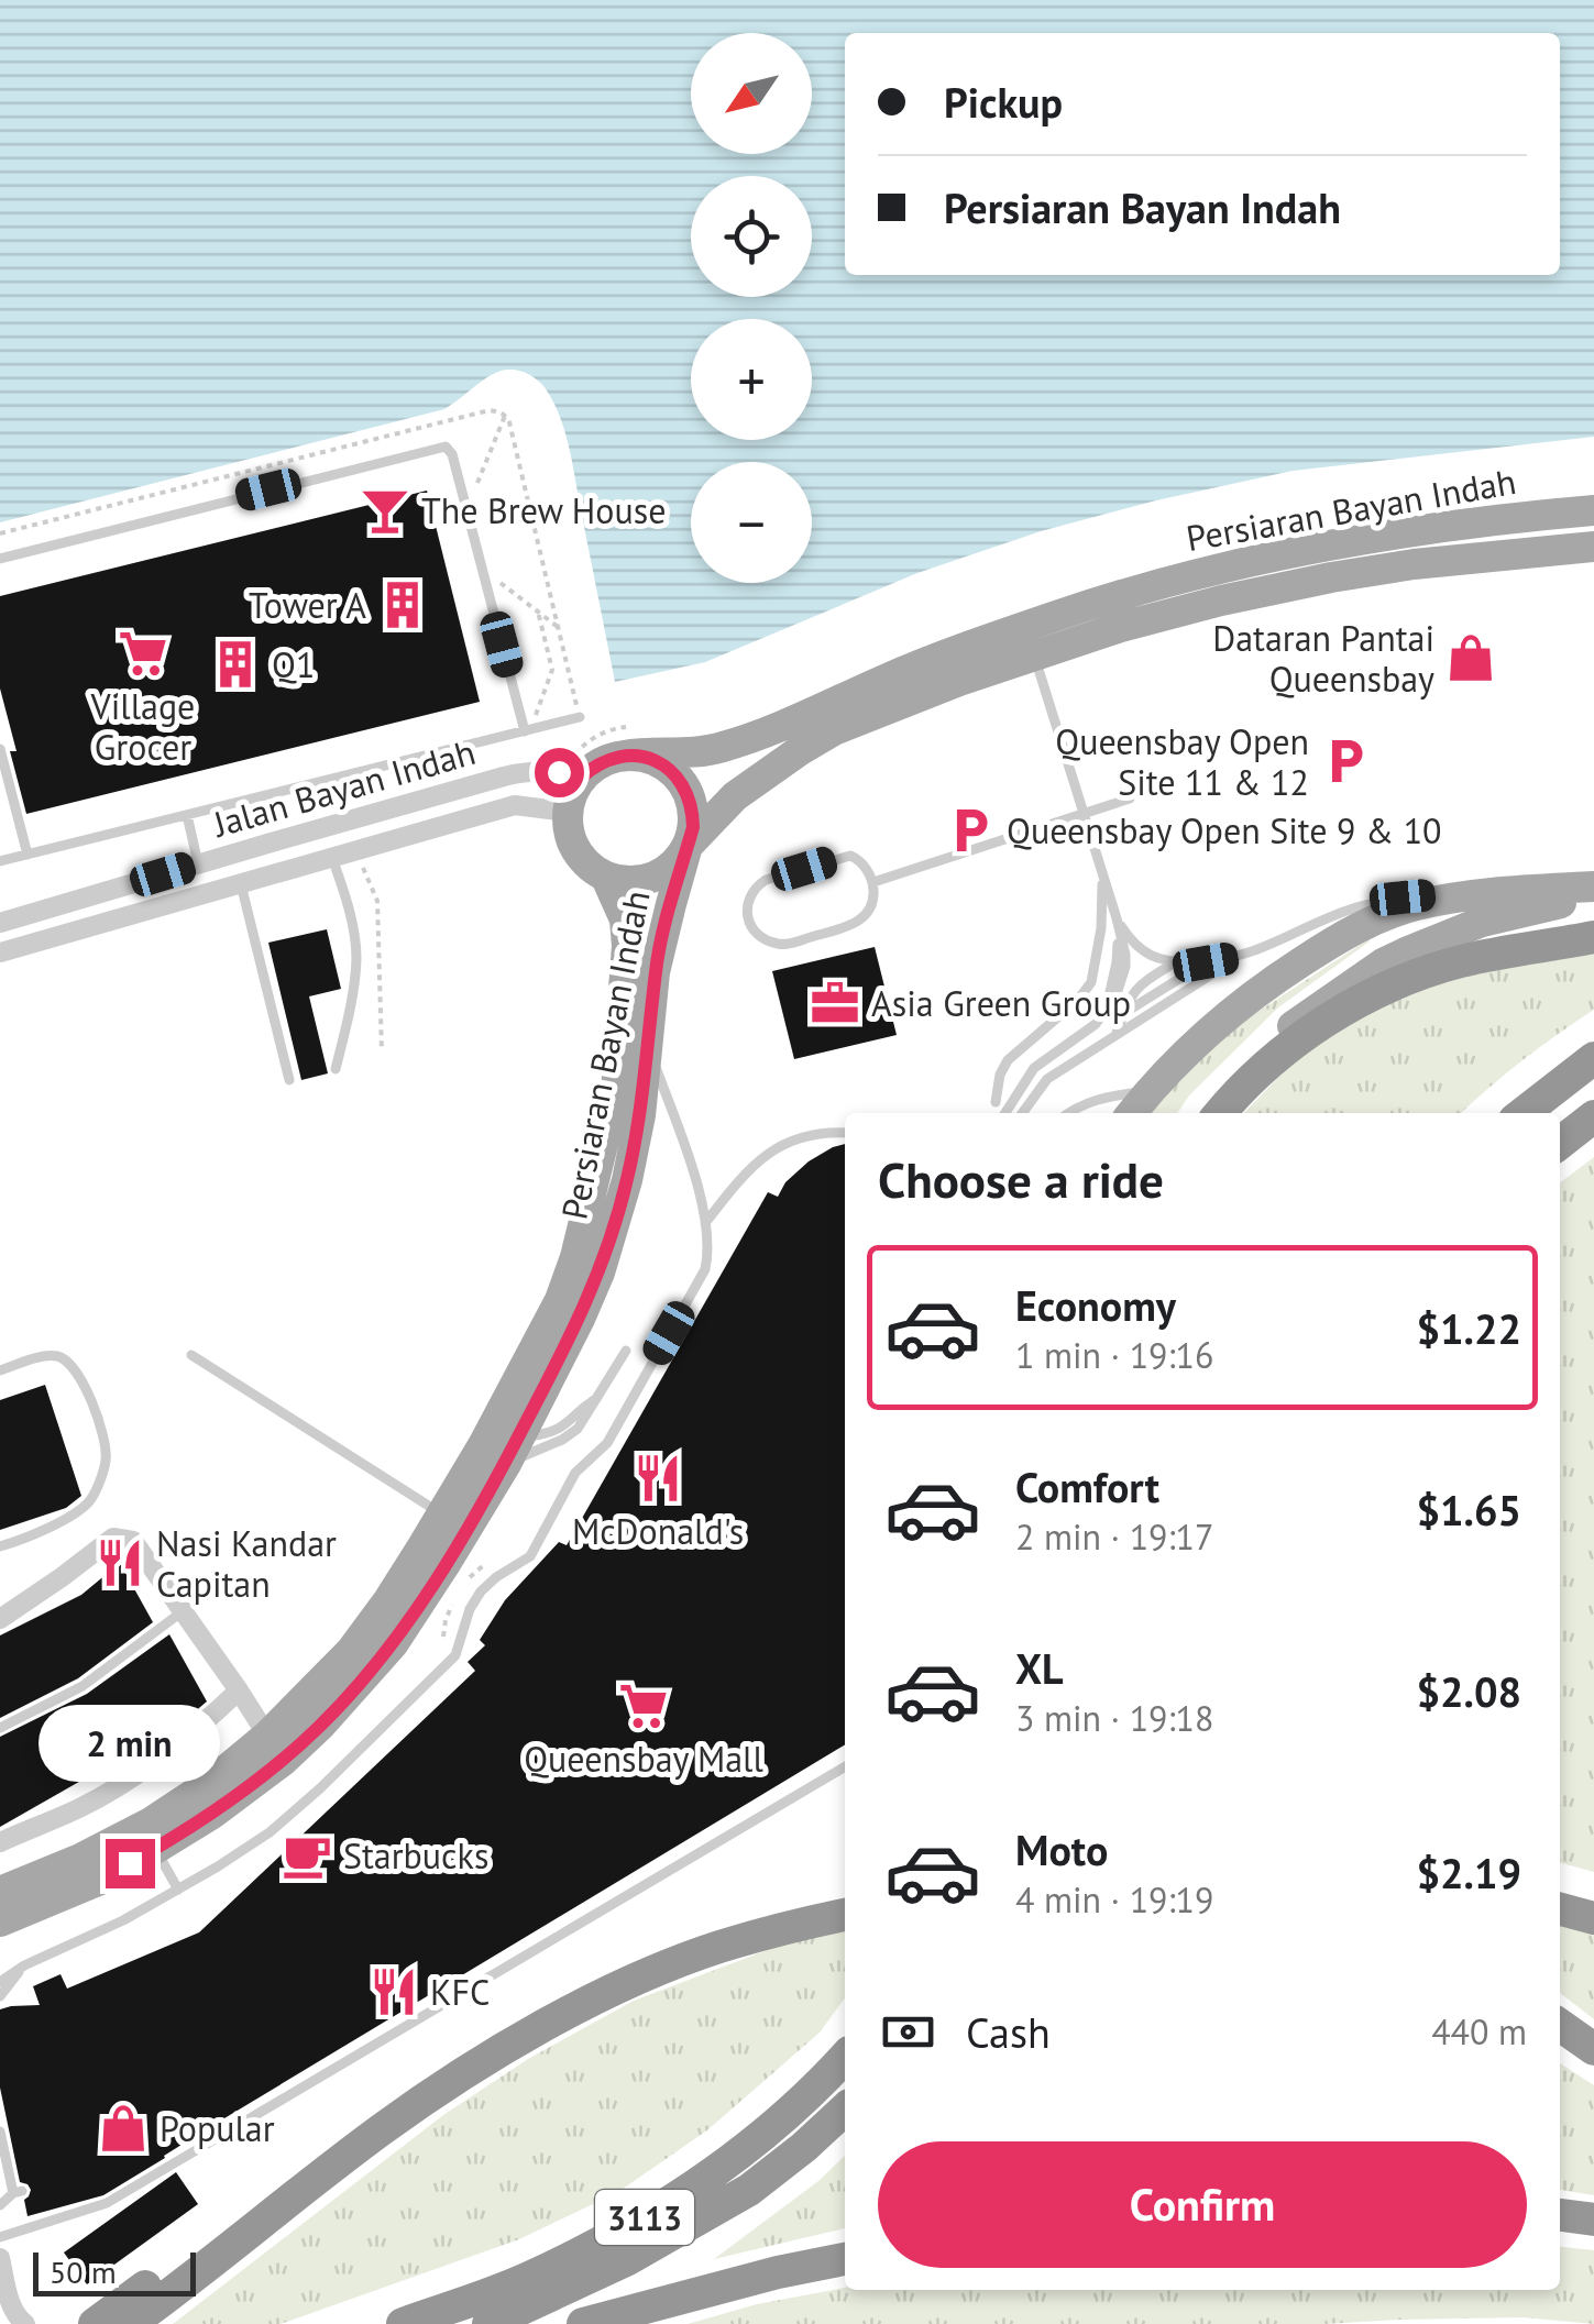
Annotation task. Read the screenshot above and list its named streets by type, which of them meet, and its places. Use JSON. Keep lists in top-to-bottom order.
{
  "streets": {
    "highway": ["3113"],
    "main road": ["Persiaran Bayan Indah"],
    "street": ["Jalan Bayan Indah"]
  },
  "crossings": [
    ["Persiaran Bayan Indah", "Jalan Bayan Indah"]
  ],
  "places": {
    "bar": ["The Brew House"],
    "building": ["Tower A", "Q1"],
    "supermarket": ["Village Grocer", "Queensbay Mall"],
    "shop": ["Dataran Pantai Queensbay", "Popular"],
    "parking": ["Queensbay Open Site 11 & 12", "Queensbay Open Site 9 & 10"],
    "office": ["Asia Green Group"],
    "restaurant": ["McDonald's", "Nasi Kandar Capitan", "KFC"],
    "cafe": ["Starbucks"]
  },
  "scale_bar": "50 m",
  "north": "bottom left",
  "page": {
    "map_buttons": ["+", "−"],
    "banner": ["Pickup", "Persiaran Bayan Indah"],
    "heading": "Choose a ride",
    "list": [
      {
        "name": "Economy",
        "note": "1 min · 19:16",
        "value": "$1.22"
      },
      {
        "name": "Comfort",
        "note": "2 min · 19:17",
        "value": "$1.65"
      },
      {
        "name": "XL",
        "note": "3 min · 19:18",
        "value": "$2.08"
      },
      {
        "name": "Moto",
        "note": "4 min · 19:19",
        "value": "$2.19"
      }
    ],
    "bubble": "2 min",
    "pay": ["Cash", "440 m"],
    "buttons": "Confirm",
    "scale": "50 m"
  }
}
